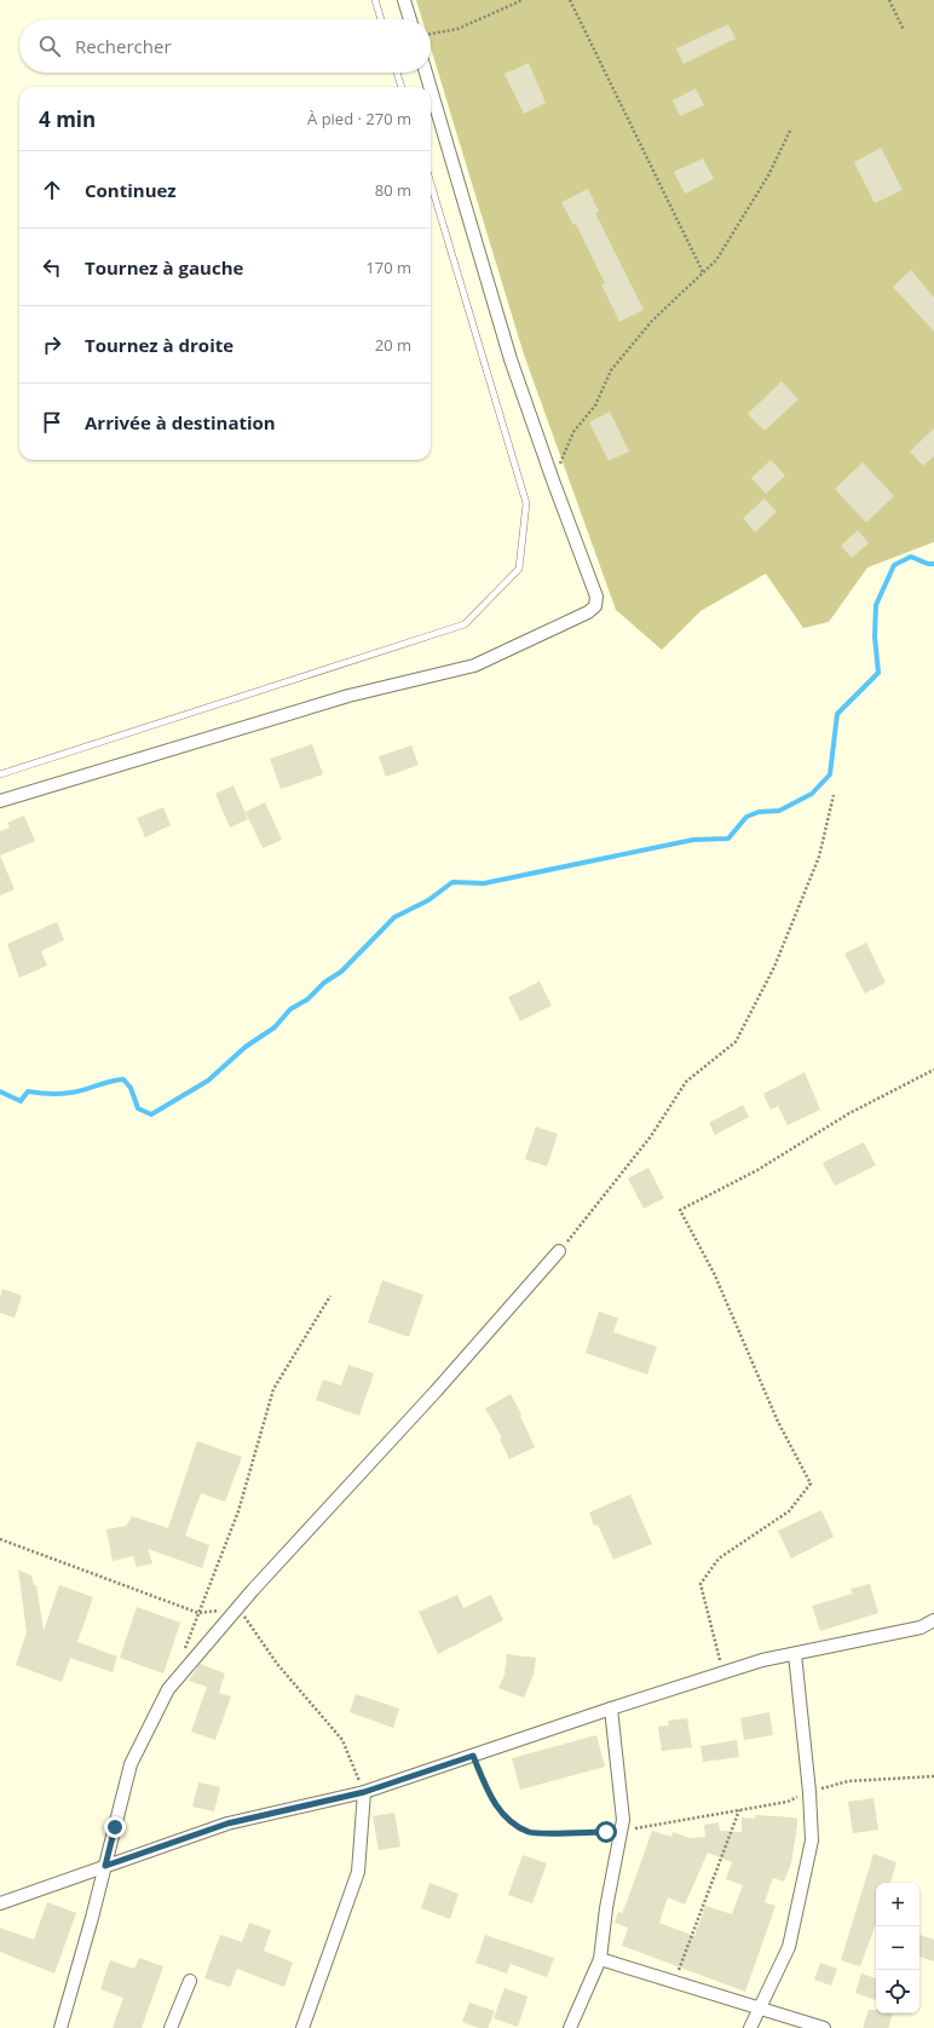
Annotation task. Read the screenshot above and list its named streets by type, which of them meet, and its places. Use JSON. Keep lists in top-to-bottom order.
{
  "page": {
    "search": "Rechercher",
    "heading": ["4 min", "À pied · 270 m"],
    "list": [
      ["Continuez", "80 m"],
      ["Tournez à gauche", "170 m"],
      ["Tournez à droite", "20 m"],
      "Arrivée à destination"
    ],
    "map_buttons": ["+", "−"]
  }
}
